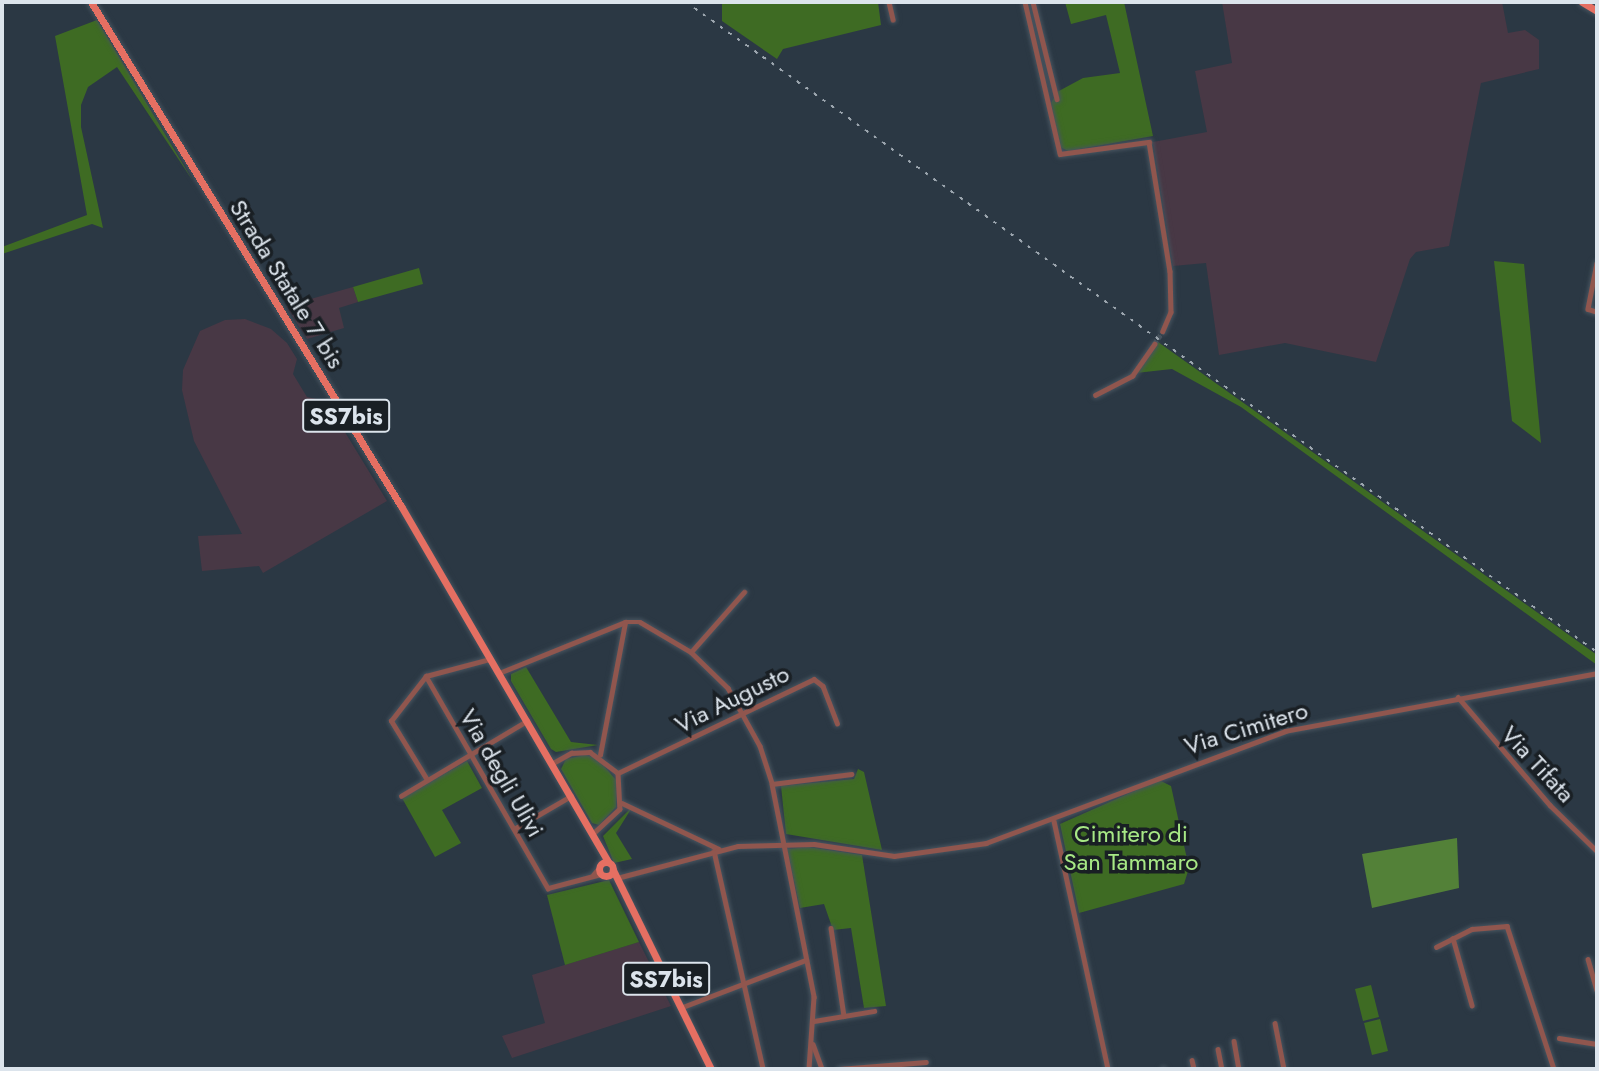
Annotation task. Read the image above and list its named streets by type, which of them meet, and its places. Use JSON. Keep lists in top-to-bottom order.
{
  "streets": {
    "main road": ["Strada Statale 7 bis", "SS7bis"],
    "street": [
      "Via Augusto",
      "Via Cimitero",
      "Via Tifata",
      "Via degli Ulivi"
    ]
  },
  "crossings": [
    ["Strada Statale 7 bis", "SS7bis"],
    ["SS7bis", "Via Cimitero"],
    ["SS7bis", "Via degli Ulivi"],
    ["Via Cimitero", "Via Tifata"]
  ],
  "parks": ["Cimitero di San Tammaro"]
}
